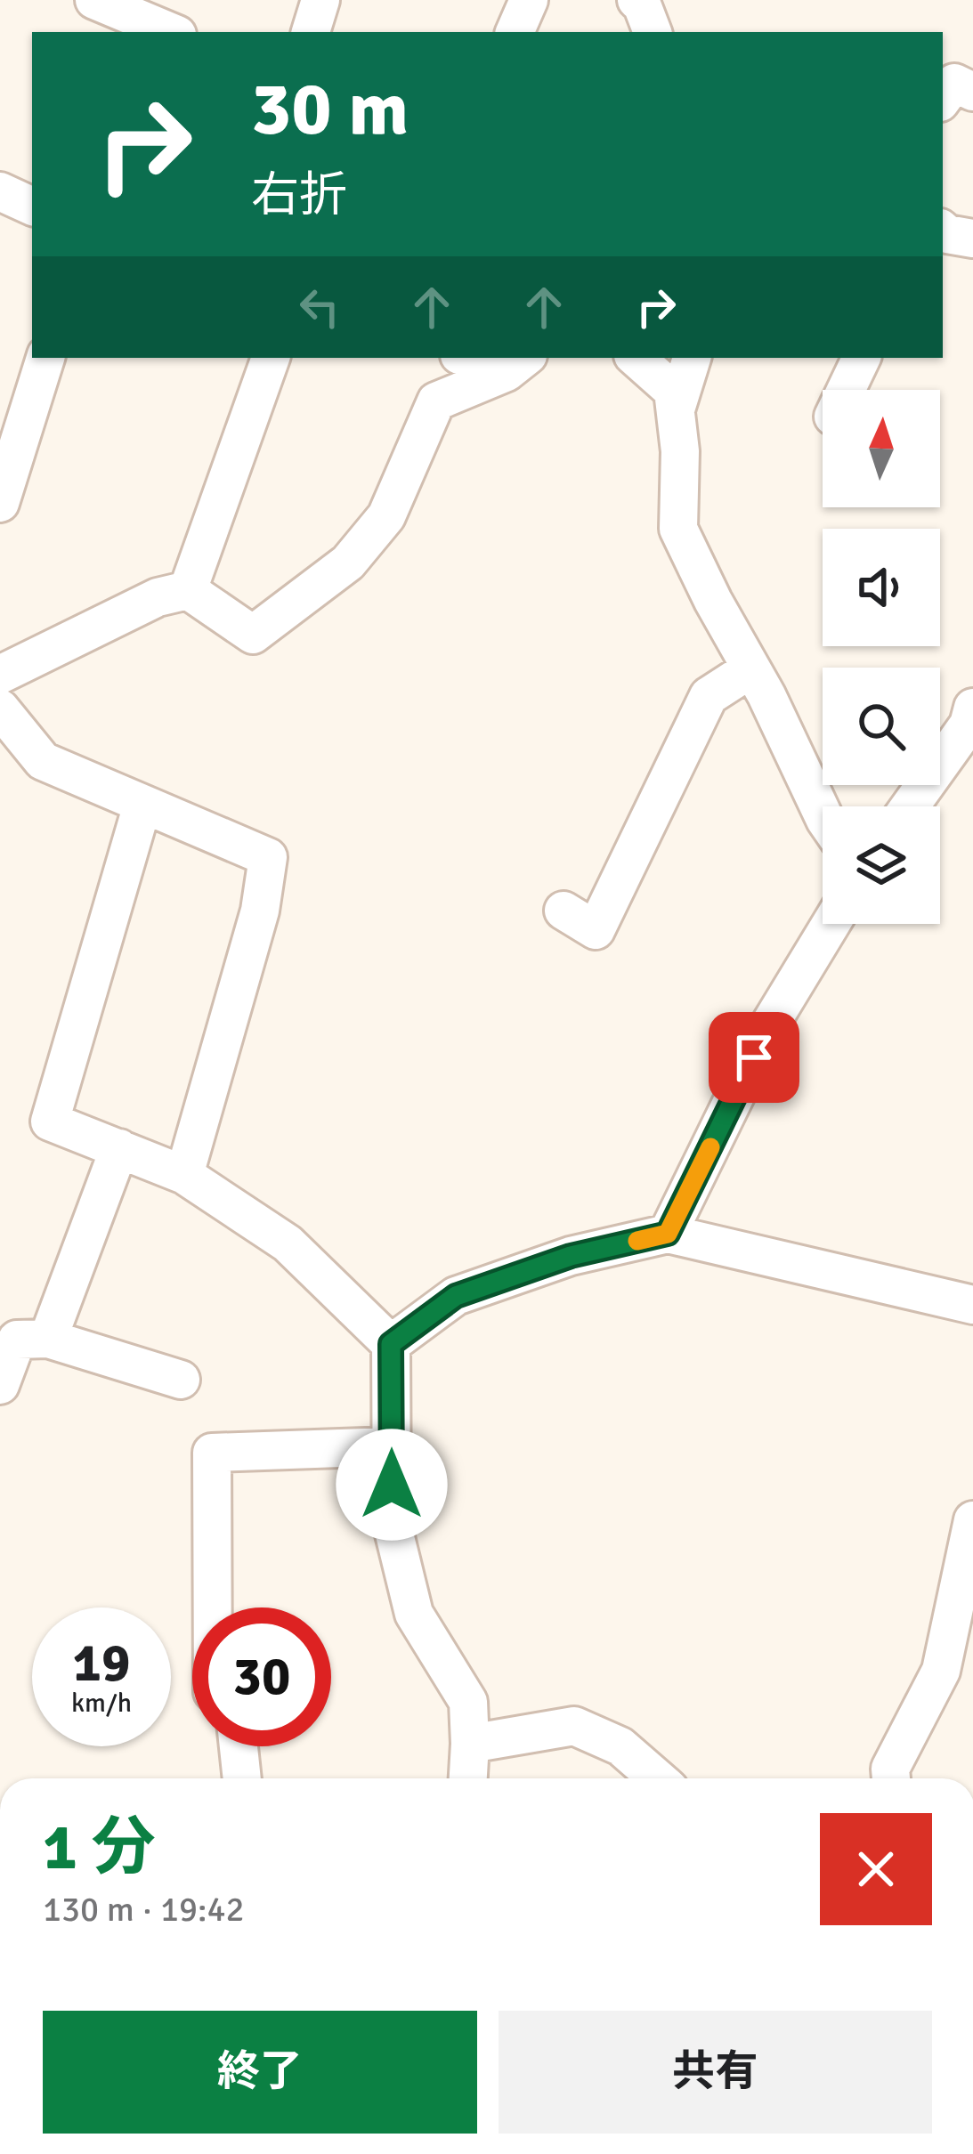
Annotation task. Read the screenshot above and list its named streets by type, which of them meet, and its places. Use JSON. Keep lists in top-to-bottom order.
{
  "north": "top",
  "page": {
    "turn": ["30 m", "右折"],
    "speed": "19 km/h",
    "limit": "30",
    "heading": ["1 分", "130 m · 19:42"],
    "buttons": ["終了", "共有"]
  }
}
